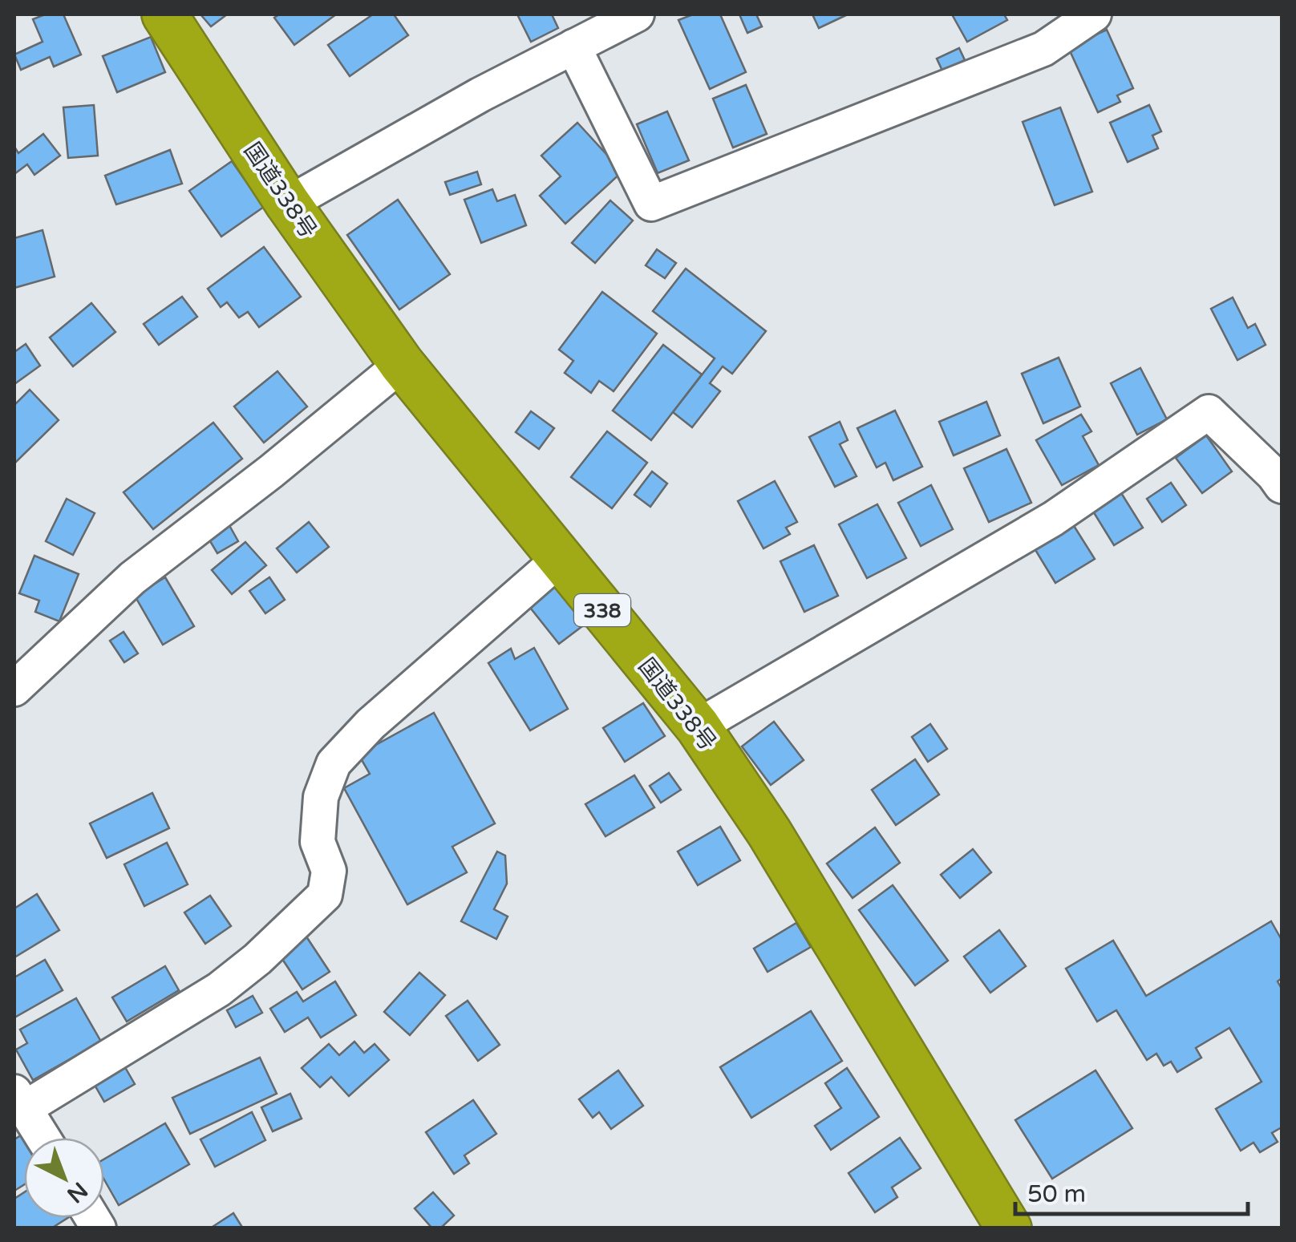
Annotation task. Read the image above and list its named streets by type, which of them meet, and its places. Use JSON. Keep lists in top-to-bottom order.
{
  "streets": {
    "highway": ["国道338号", "338"]
  },
  "scale_bar": "50 m",
  "north": "bottom right"
}
